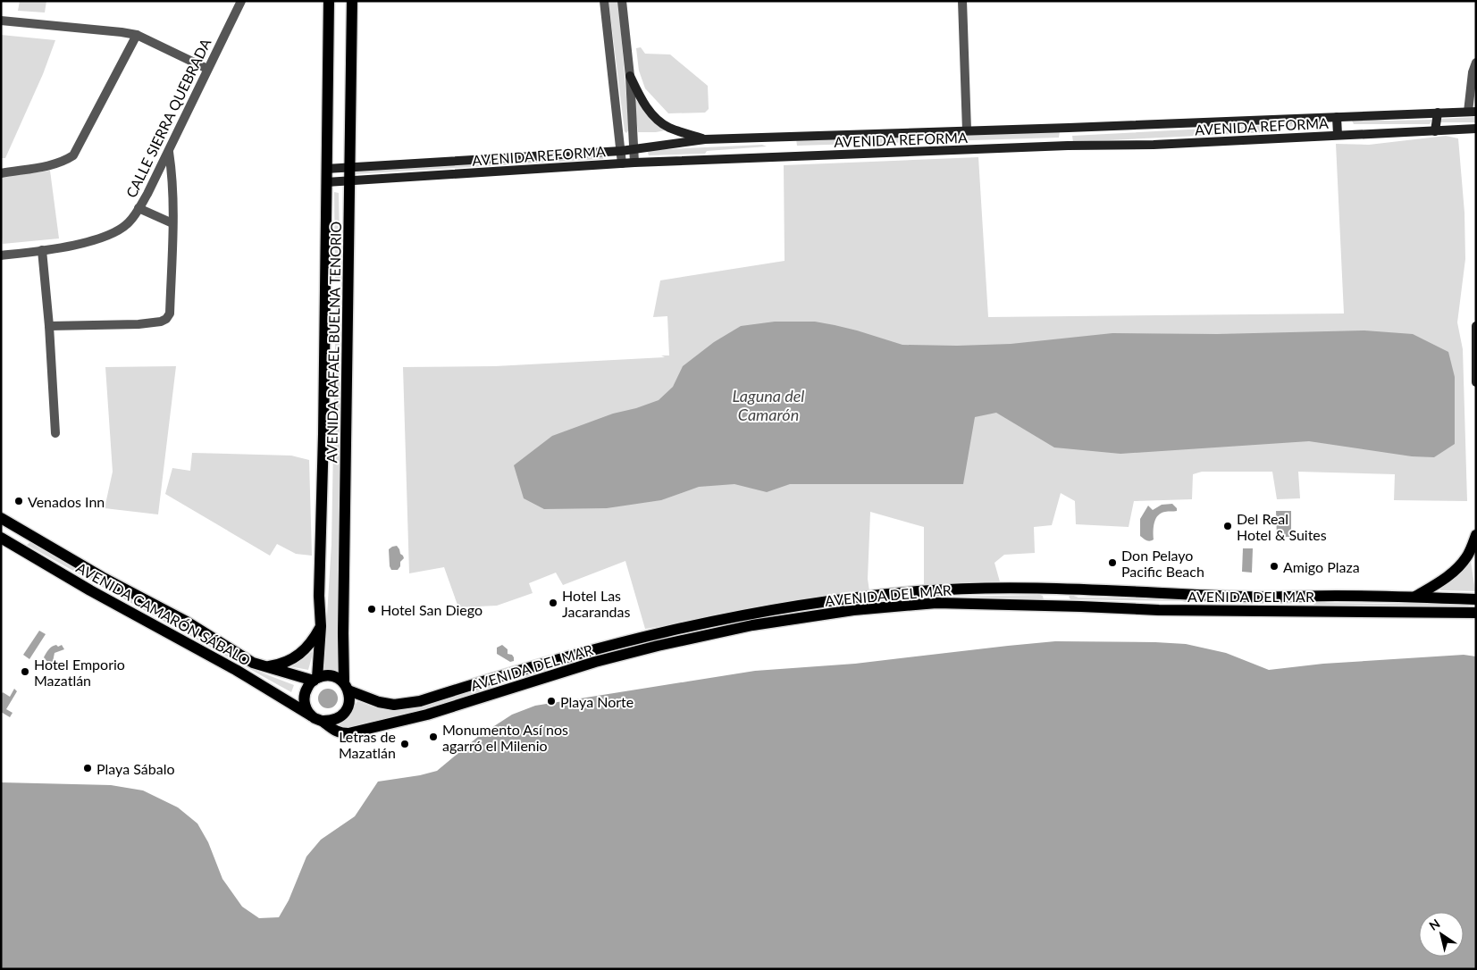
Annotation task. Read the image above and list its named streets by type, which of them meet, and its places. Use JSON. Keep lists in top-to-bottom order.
{
  "streets": {
    "main road": [
      "AVENIDA REFORMA",
      "AVENIDA RAFAEL BUELNA TENORIO",
      "AVENIDA DEL MAR",
      "AVENIDA CAMARÓN SÁBALO"
    ],
    "street": ["CALLE SIERRA QUEBRADA"]
  },
  "crossings": [
    ["AVENIDA REFORMA", "AVENIDA RAFAEL BUELNA TENORIO"],
    ["AVENIDA RAFAEL BUELNA TENORIO", "AVENIDA DEL MAR"],
    ["AVENIDA RAFAEL BUELNA TENORIO", "AVENIDA CAMARÓN SÁBALO"],
    ["AVENIDA DEL MAR", "AVENIDA CAMARÓN SÁBALO"]
  ],
  "water": ["Laguna del Camarón"],
  "places": [
    "Venados Inn",
    "Del Real Hotel & Suites",
    "Don Pelayo Pacific Beach",
    "Amigo Plaza",
    "Hotel Las Jacarandas",
    "Hotel San Diego",
    "Hotel Emporio Mazatlán",
    "Playa Norte",
    "Monumento Así nos agarró el Milenio",
    "Letras de Mazatlán",
    "Playa Sábalo"
  ],
  "north": "top left"
}
